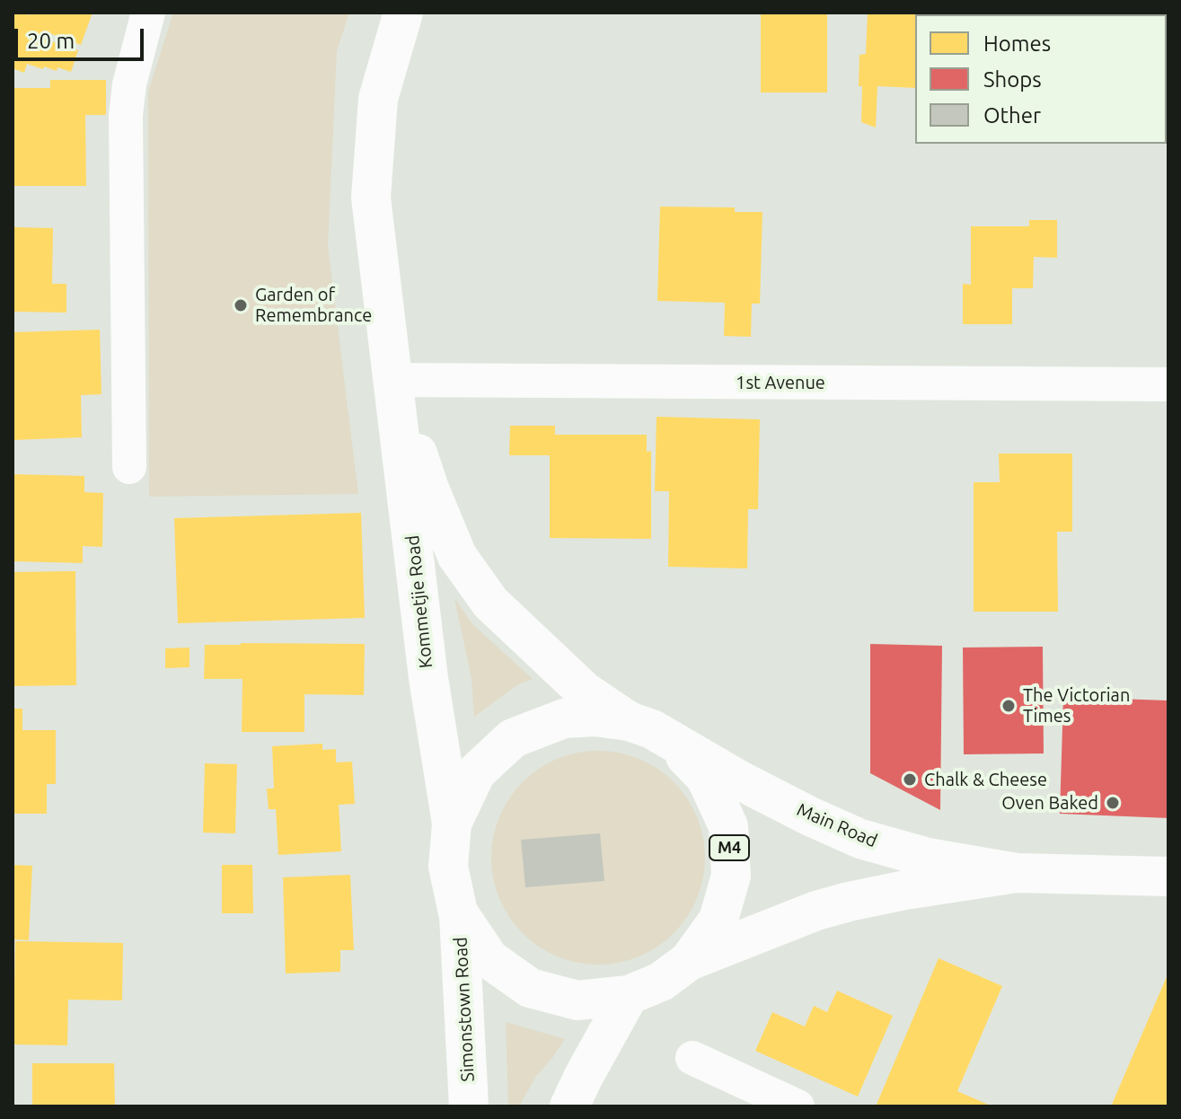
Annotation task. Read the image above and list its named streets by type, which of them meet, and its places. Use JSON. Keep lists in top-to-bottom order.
{
  "streets": {
    "main road": [
      "Kommetjie Road",
      "Main Road",
      "M4",
      "Simonstown Road"
    ],
    "street": ["1st Avenue"]
  },
  "crossings": [
    ["1st Avenue", "Kommetjie Road"],
    ["Kommetjie Road", "Main Road"],
    ["Main Road", "Simonstown Road"]
  ],
  "places": [
    "Garden of Remembrance",
    "The Victorian Times",
    "Chalk & Cheese",
    "Oven Baked"
  ],
  "legend": ["Homes", "Shops", "Other"],
  "scale_bar": "20 m"
}
